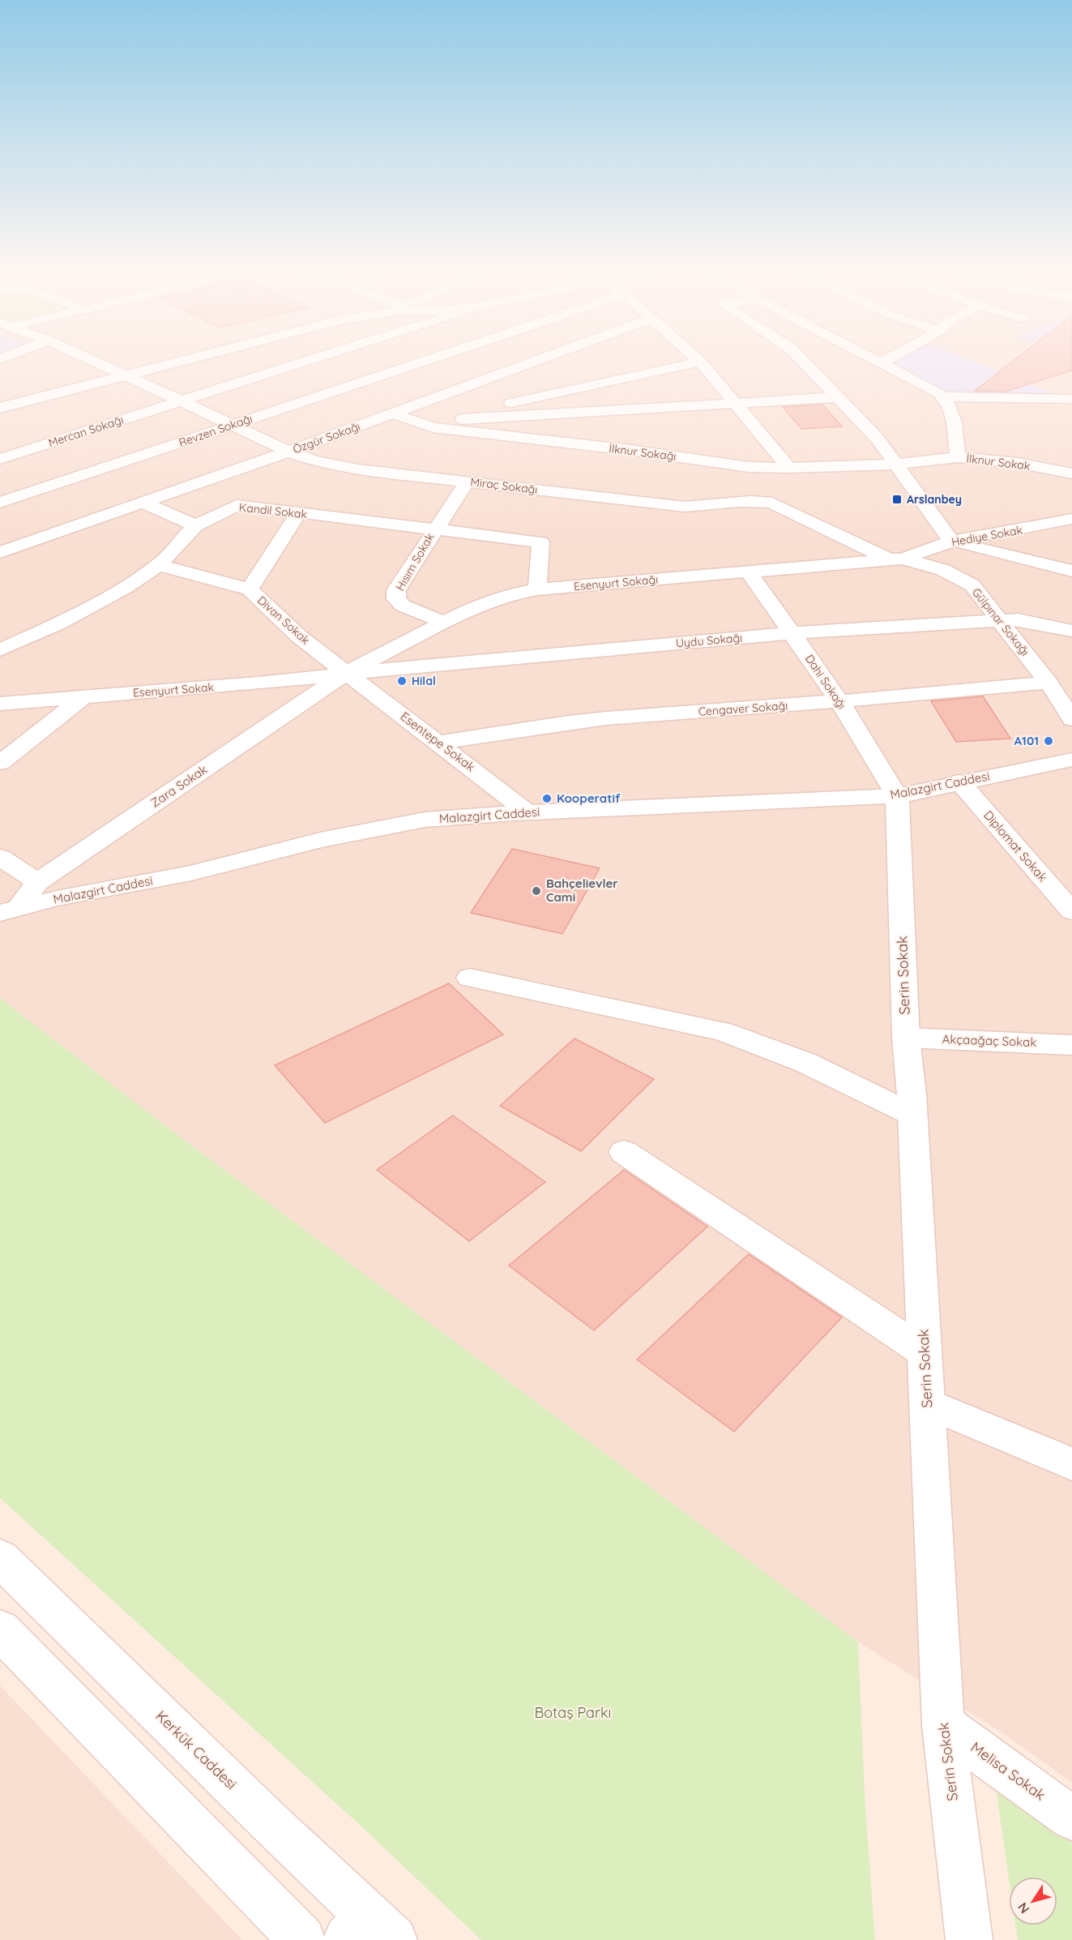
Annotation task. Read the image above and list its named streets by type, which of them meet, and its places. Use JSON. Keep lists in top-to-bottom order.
{
  "streets": {
    "street": [
      "Revzen Sokağı",
      "Mercan Sokağı",
      "Özgür Sokağı",
      "İlknur Sokağı",
      "İlknur Sokak",
      "Miraç Sokağı",
      "Kandil Sokak",
      "Hediye Sokak",
      "Hısım Sokak",
      "Esenyurt Sokağı",
      "Divan Sokak",
      "Gülpınar Sokağı",
      "Uydu Sokağı",
      "Dahi Sokağı",
      "Esenyurt Sokak",
      "Cengaver Sokağı",
      "Esentepe Sokak",
      "Malazgirt Caddesi",
      "Zara Sokak",
      "Diplomat Sokak",
      "Serin Sokak",
      "Akçaağaç Sokak",
      "Kerkük Caddesi",
      "Melisa Sokak"
    ]
  },
  "crossings": [
    ["Revzen Sokağı", "Miraç Sokağı"],
    ["Mercan Sokağı", "Miraç Sokağı"],
    ["Özgür Sokağı", "İlknur Sokağı"],
    ["Özgür Sokağı", "Miraç Sokağı"],
    ["İlknur Sokağı", "İlknur Sokak"],
    ["Miraç Sokağı", "Hediye Sokak"],
    ["Miraç Sokağı", "Hısım Sokak"],
    ["Miraç Sokağı", "Esenyurt Sokağı"],
    ["Miraç Sokağı", "Gülpınar Sokağı"],
    ["Kandil Sokak", "Hısım Sokak"],
    ["Kandil Sokak", "Esenyurt Sokağı"],
    ["Kandil Sokak", "Divan Sokak"],
    ["Hediye Sokak", "Esenyurt Sokağı"],
    ["Hediye Sokak", "Gülpınar Sokağı"],
    ["Hısım Sokak", "Esenyurt Sokağı"],
    ["Esenyurt Sokağı", "Divan Sokak"],
    ["Esenyurt Sokağı", "Gülpınar Sokağı"],
    ["Esenyurt Sokağı", "Uydu Sokağı"],
    ["Esenyurt Sokağı", "Dahi Sokağı"],
    ["Esenyurt Sokağı", "Esenyurt Sokak"],
    ["Esenyurt Sokağı", "Esentepe Sokak"],
    ["Esenyurt Sokağı", "Zara Sokak"],
    ["Divan Sokak", "Uydu Sokağı"],
    ["Divan Sokak", "Esenyurt Sokak"],
    ["Divan Sokak", "Esentepe Sokak"],
    ["Divan Sokak", "Zara Sokak"],
    ["Gülpınar Sokağı", "Uydu Sokağı"],
    ["Gülpınar Sokağı", "Cengaver Sokağı"],
    ["Uydu Sokağı", "Dahi Sokağı"],
    ["Uydu Sokağı", "Esenyurt Sokak"],
    ["Uydu Sokağı", "Esentepe Sokak"],
    ["Uydu Sokağı", "Zara Sokak"],
    ["Dahi Sokağı", "Cengaver Sokağı"],
    ["Dahi Sokağı", "Malazgirt Caddesi"],
    ["Dahi Sokağı", "Serin Sokak"],
    ["Esenyurt Sokak", "Esentepe Sokak"],
    ["Esenyurt Sokak", "Zara Sokak"],
    ["Cengaver Sokağı", "Esentepe Sokak"],
    ["Esentepe Sokak", "Malazgirt Caddesi"],
    ["Esentepe Sokak", "Zara Sokak"],
    ["Malazgirt Caddesi", "Zara Sokak"],
    ["Malazgirt Caddesi", "Diplomat Sokak"],
    ["Malazgirt Caddesi", "Serin Sokak"],
    ["Serin Sokak", "Akçaağaç Sokak"],
    ["Serin Sokak", "Melisa Sokak"]
  ],
  "parks": ["Botaş Parkı"],
  "places": {
    "transit": ["Arslanbey"],
    "other": [
      "Hilal",
      "A101",
      "Kooperatif",
      "Bahçelievler Cami"
    ]
  },
  "north": "bottom left"
}
